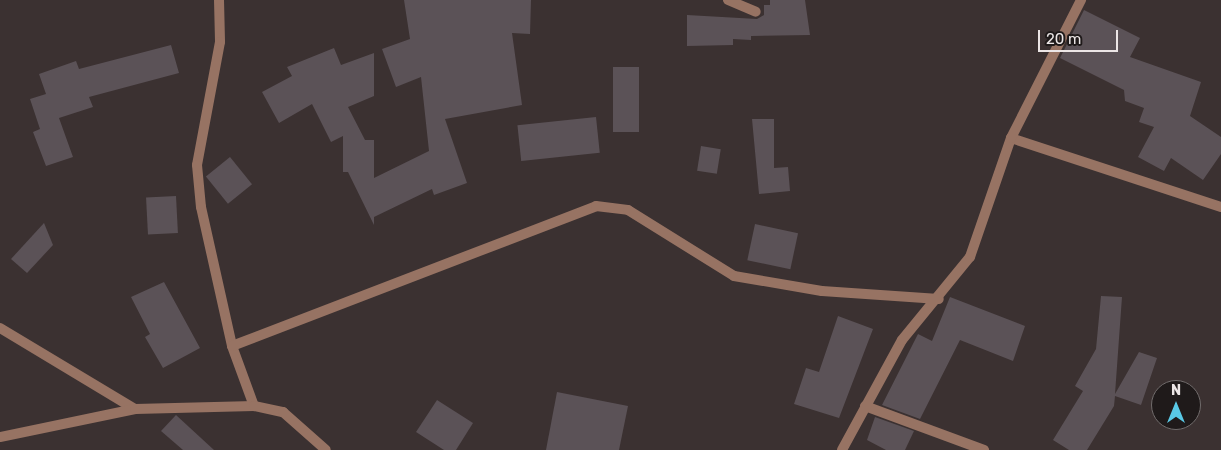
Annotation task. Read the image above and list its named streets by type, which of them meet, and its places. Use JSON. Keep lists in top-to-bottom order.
{
  "scale_bar": "20 m",
  "north": "top"
}
